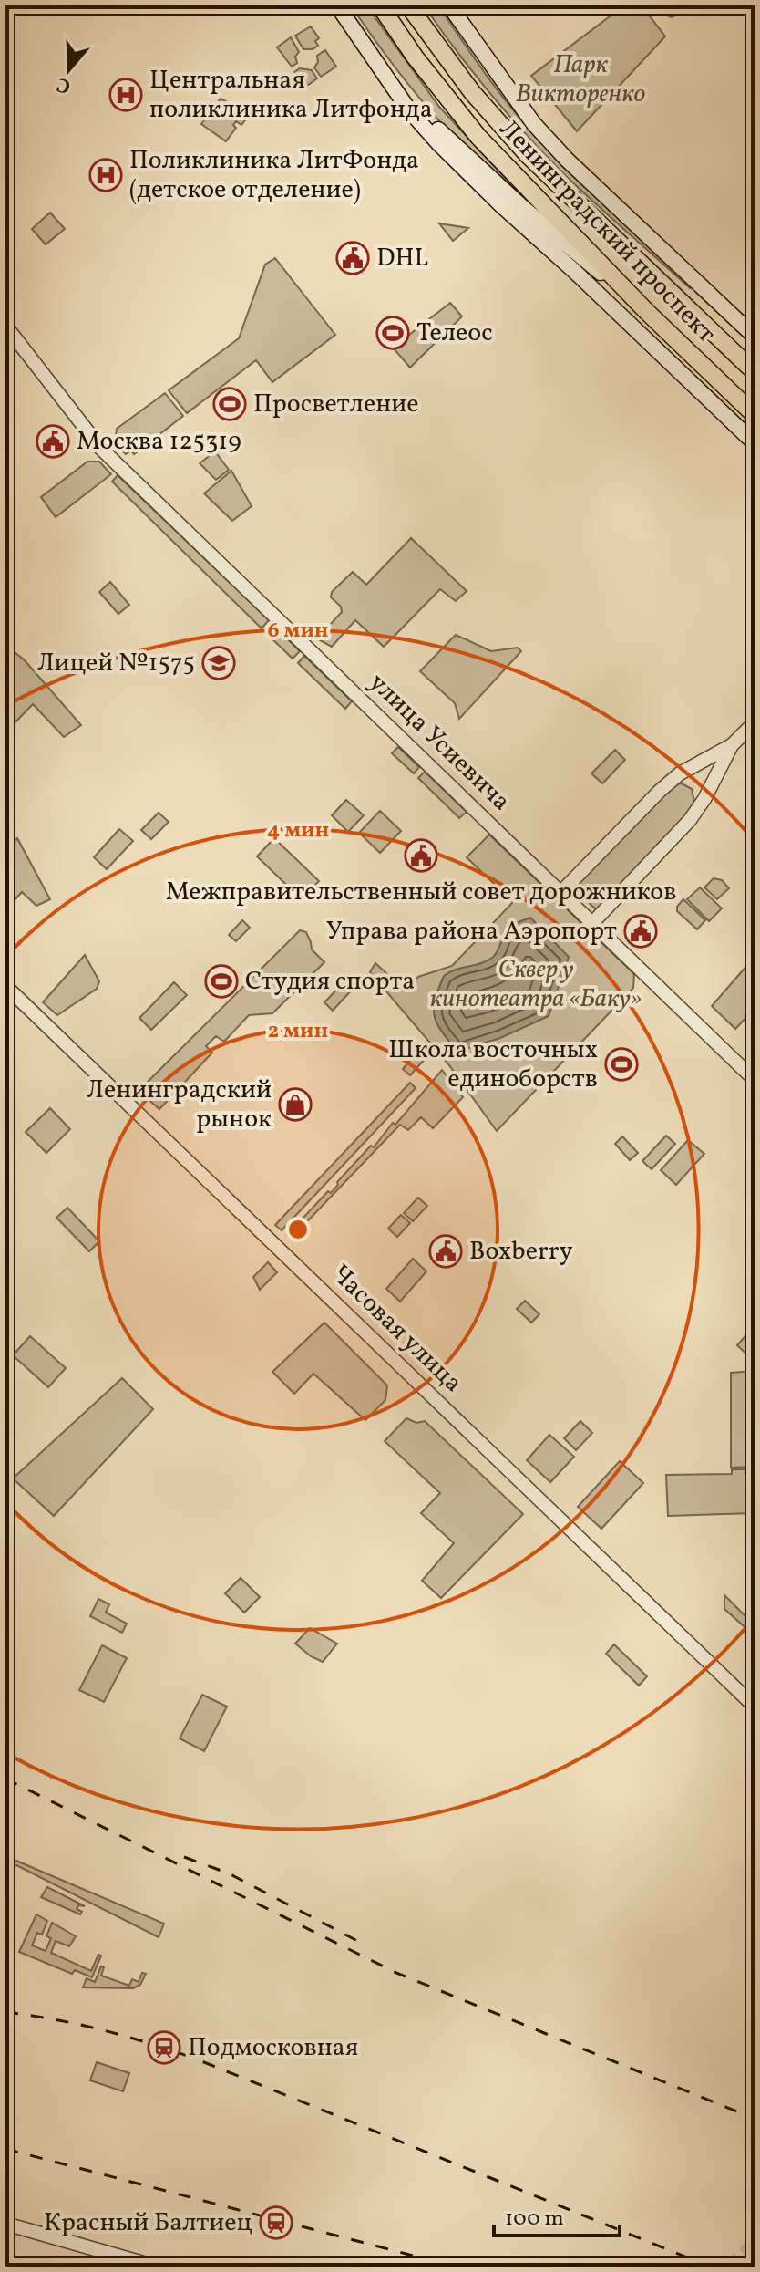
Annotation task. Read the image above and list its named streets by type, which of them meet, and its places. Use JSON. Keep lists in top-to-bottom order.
{
  "streets": {
    "main road": ["Ленинградский проспект"],
    "street": ["улица Усиевича", "Часовая улица"]
  },
  "parks": ["Парк Викторенко", "Сквер у кинотеатра «Баку»"],
  "places": {
    "hospital": ["Центральная поликлиника Литфонда", "Поликлиника ЛитФонда (детское отделение)"],
    "public building": [
      "DHL",
      "Москва 125319",
      "Межправительственный совет дорожников",
      "Управа района Аэропорт",
      "Boxberry"
    ],
    "sports": [
      "Телеос",
      "Просветление",
      "Студия спорта",
      "Школа восточных единоборств"
    ],
    "school or university": ["Лицей №1575"],
    "shop": ["Ленинградский рынок"],
    "station": ["Подмосковная", "Красный Балтиец"]
  },
  "scale_bar": "100 m",
  "north": "bottom",
  "rings": ["6 мин", "4 мин", "2 мин"]
}
